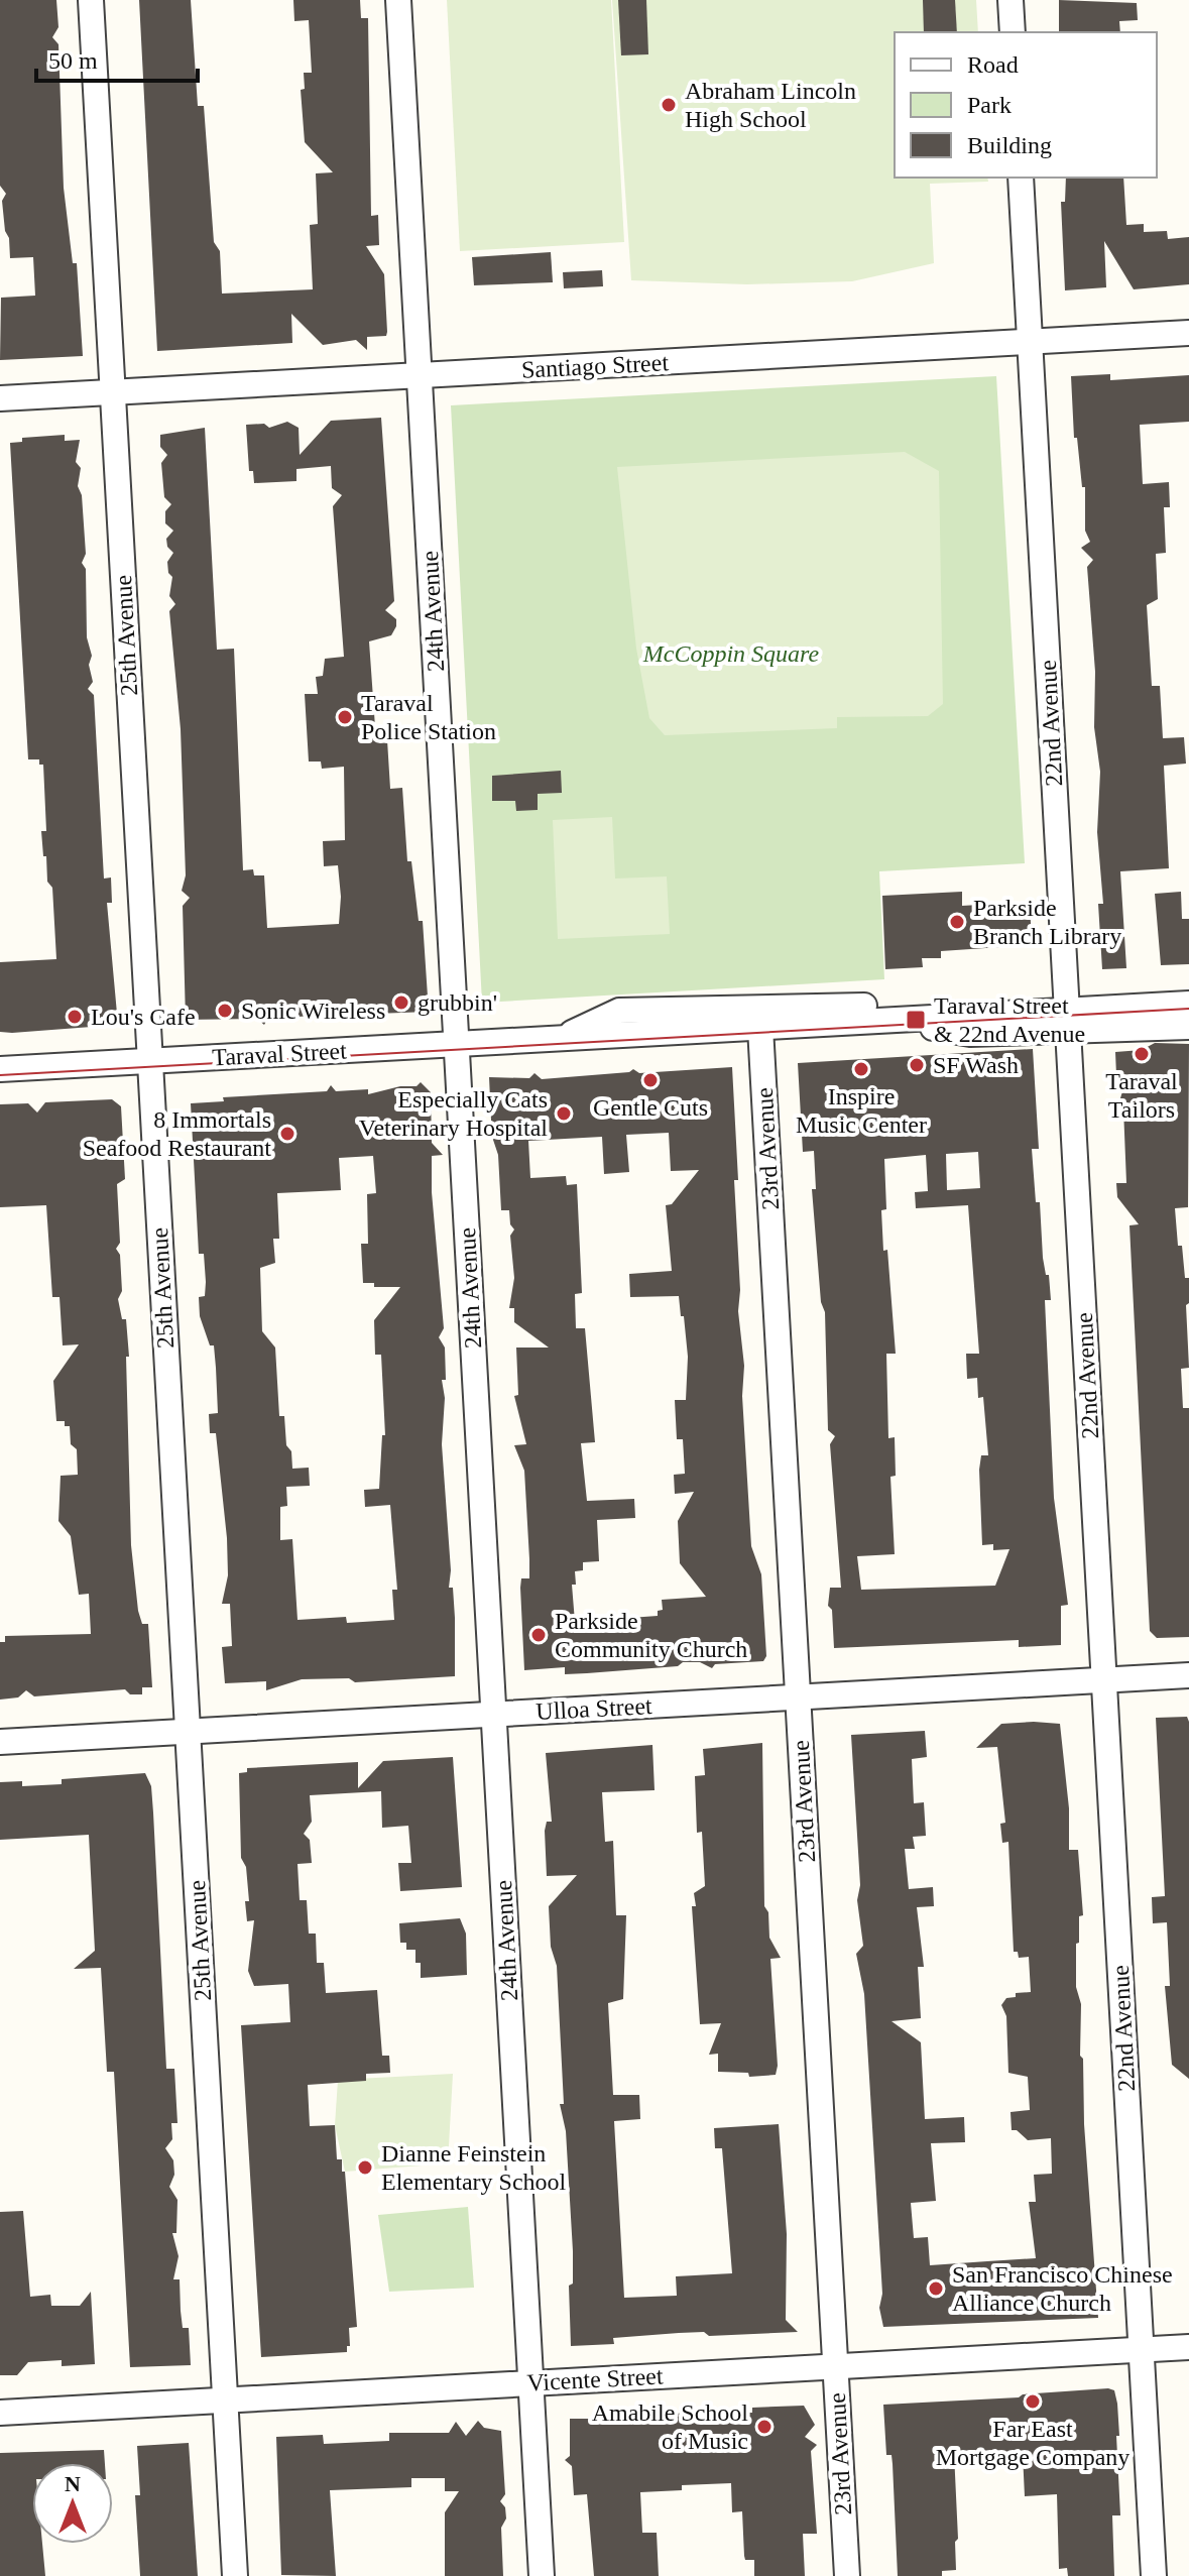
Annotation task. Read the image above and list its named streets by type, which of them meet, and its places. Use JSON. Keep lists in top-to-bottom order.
{
  "streets": {
    "street": [
      "Santiago Street",
      "24th Avenue",
      "25th Avenue",
      "22nd Avenue",
      "Taraval Street",
      "23rd Avenue",
      "Ulloa Street",
      "Vicente Street"
    ]
  },
  "crossings": [
    ["Santiago Street", "24th Avenue"],
    ["Santiago Street", "25th Avenue"],
    ["Santiago Street", "22nd Avenue"],
    ["24th Avenue", "Taraval Street"],
    ["24th Avenue", "Ulloa Street"],
    ["24th Avenue", "Vicente Street"],
    ["25th Avenue", "Taraval Street"],
    ["25th Avenue", "Ulloa Street"],
    ["25th Avenue", "Vicente Street"],
    ["22nd Avenue", "Taraval Street"],
    ["22nd Avenue", "Ulloa Street"],
    ["22nd Avenue", "Vicente Street"],
    ["Taraval Street", "23rd Avenue"],
    ["23rd Avenue", "Ulloa Street"],
    ["23rd Avenue", "Vicente Street"]
  ],
  "parks": ["McCoppin Square"],
  "places": {
    "other": [
      "Abraham Lincoln High School",
      "Taraval Police Station",
      "Parkside Branch Library",
      "grubbin'",
      "Sonic Wireless",
      "Lou's Cafe",
      "Taraval Tailors",
      "SF Wash",
      "Inspire Music Center",
      "Gentle Cuts",
      "Especially Cats Veterinary Hospital",
      "8 Immortals Seafood Restaurant",
      "Parkside Community Church",
      "Dianne Feinstein Elementary School",
      "San Francisco Chinese Alliance Church",
      "Far East Mortgage Company",
      "Amabile School of Music"
    ],
    "transit": ["Taraval Street & 22nd Avenue"]
  },
  "legend": ["Road", "Park", "Building"],
  "scale_bar": "50 m",
  "north": "top"
}
